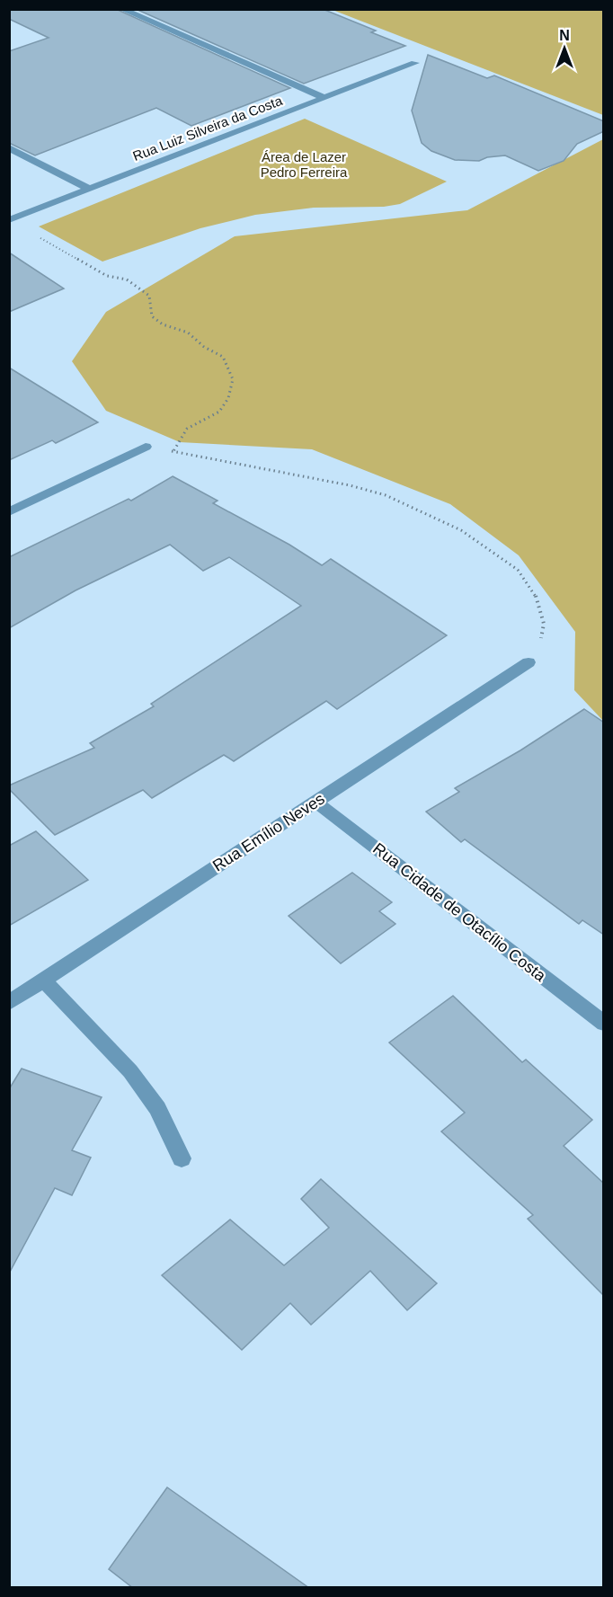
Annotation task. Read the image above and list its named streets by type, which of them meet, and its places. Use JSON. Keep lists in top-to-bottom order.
{
  "streets": {
    "street": ["Rua Luiz Silveira da Costa", "Rua Emílio Neves", "Rua Cidade de Otacílio Costa"]
  },
  "crossings": [
    ["Rua Emílio Neves", "Rua Cidade de Otacílio Costa"]
  ],
  "parks": ["Área de Lazer Pedro Ferreira"],
  "north": "top"
}
